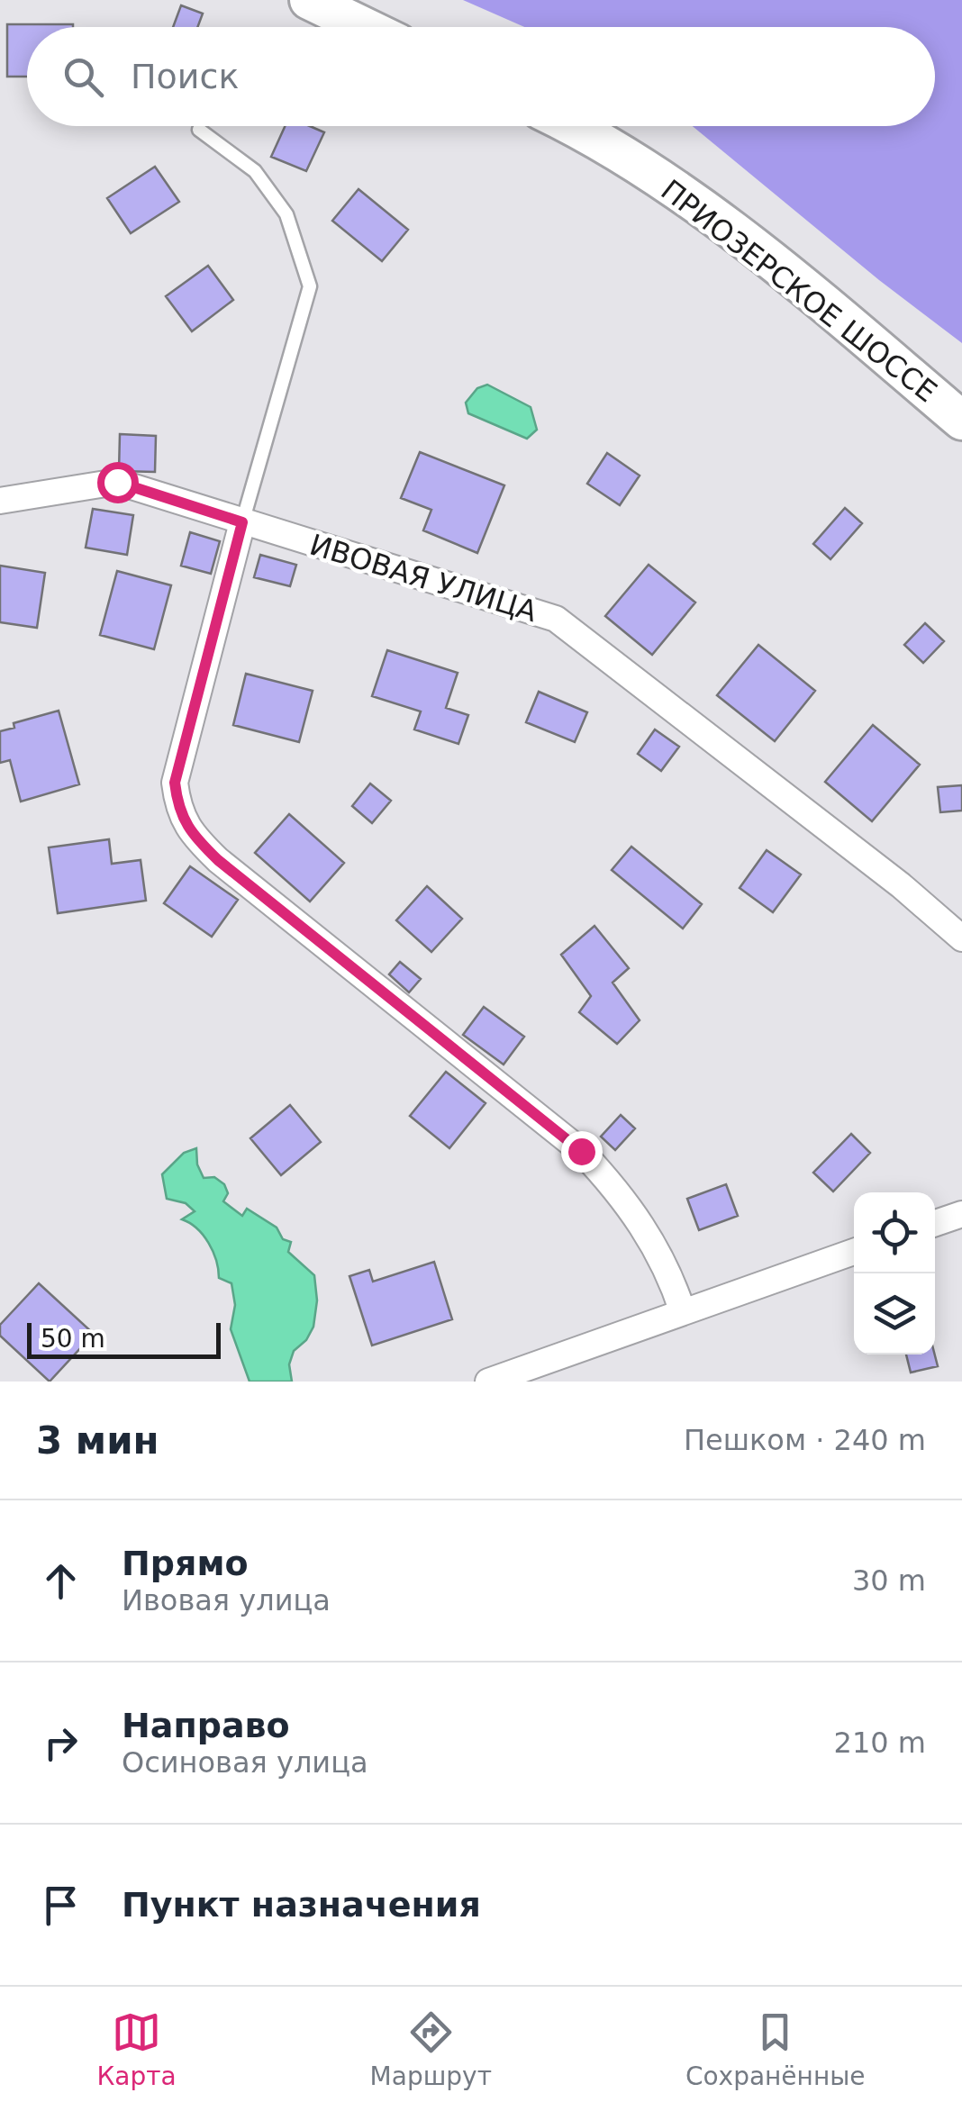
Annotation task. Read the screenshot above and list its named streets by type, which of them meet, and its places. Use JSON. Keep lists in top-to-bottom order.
{
  "streets": {
    "main road": ["ПРИОЗЕРСКОЕ ШОССЕ"],
    "street": ["ИВОВАЯ УЛИЦА"]
  },
  "scale_bar": "50 m",
  "page": {
    "search": "Поиск",
    "scale": "50 m",
    "heading": ["3 мин", "Пешком · 240 m"],
    "list": [
      ["Прямо", "Ивовая улица", "30 m"],
      ["Направо", "Осиновая улица", "210 m"],
      "Пункт назначения"
    ],
    "nav": ["Карта", "Маршрут", "Сохранённые"]
  }
}
